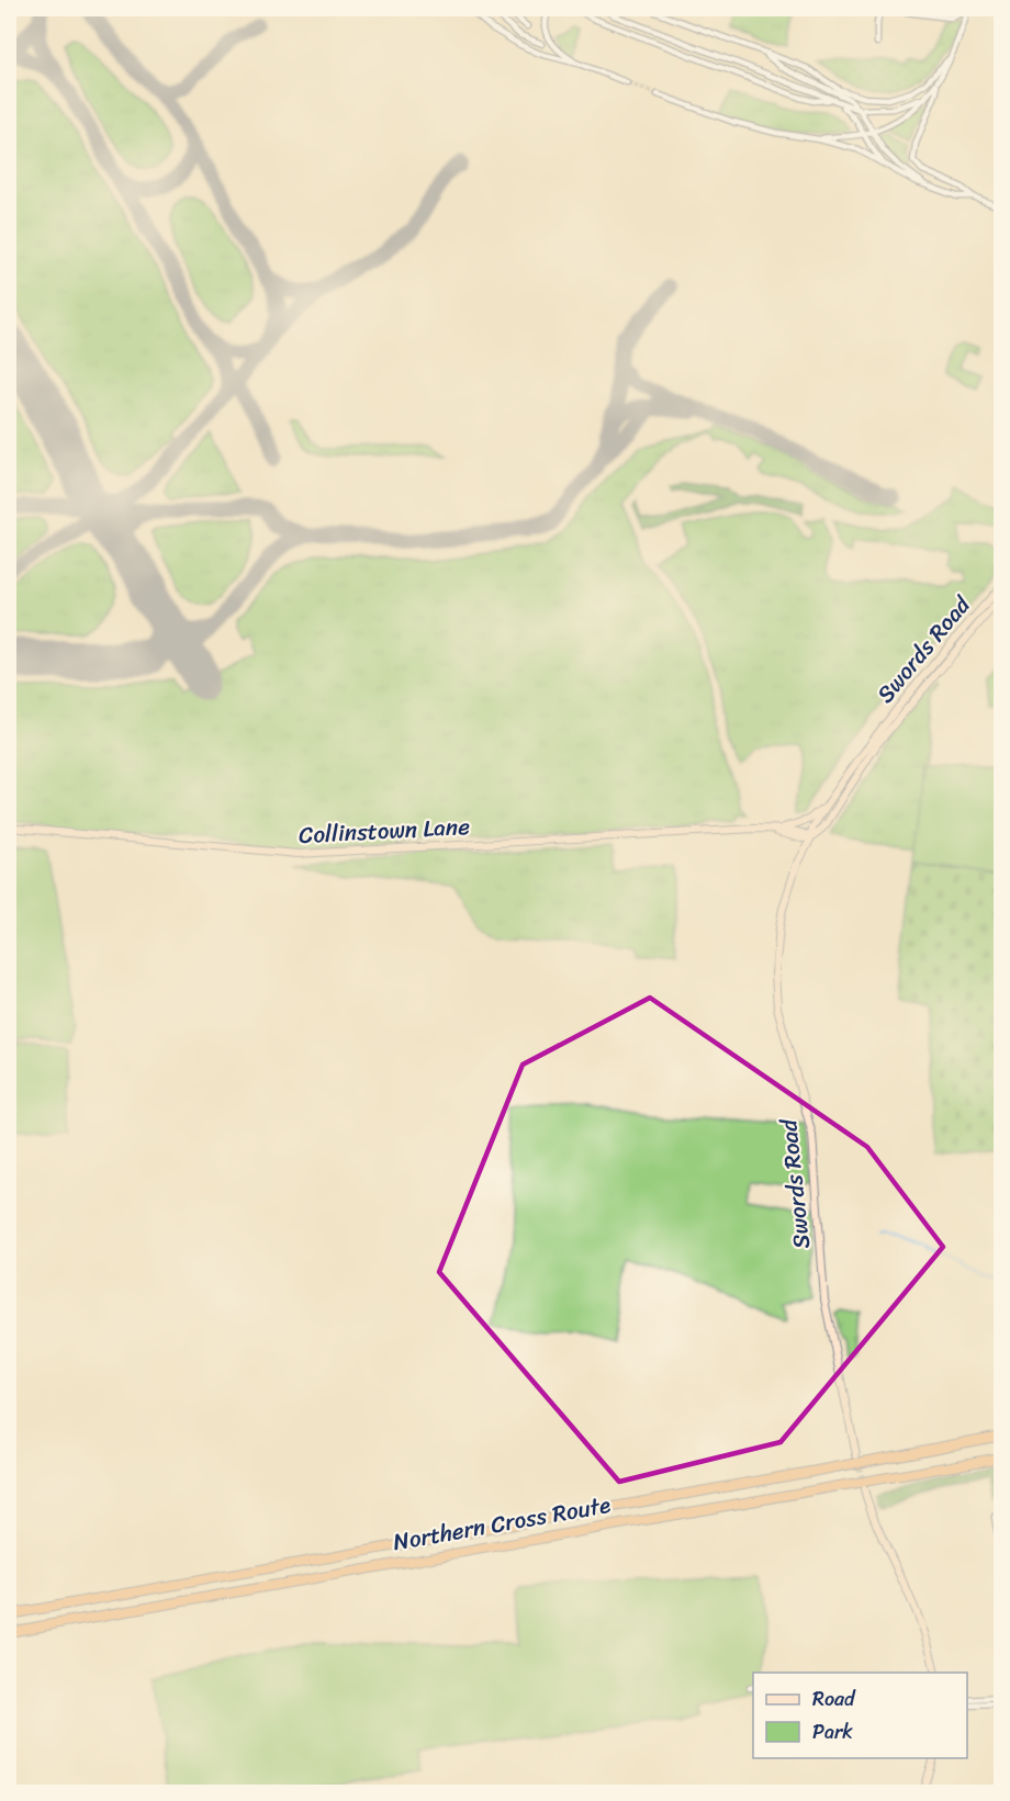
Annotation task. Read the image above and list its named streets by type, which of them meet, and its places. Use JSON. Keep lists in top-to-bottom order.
{
  "streets": {
    "highway": ["Northern Cross Route"],
    "main road": ["Swords Road", "Collinstown Lane"]
  },
  "crossings": [
    ["Swords Road", "Collinstown Lane"]
  ],
  "legend": ["Road", "Park"]
}
